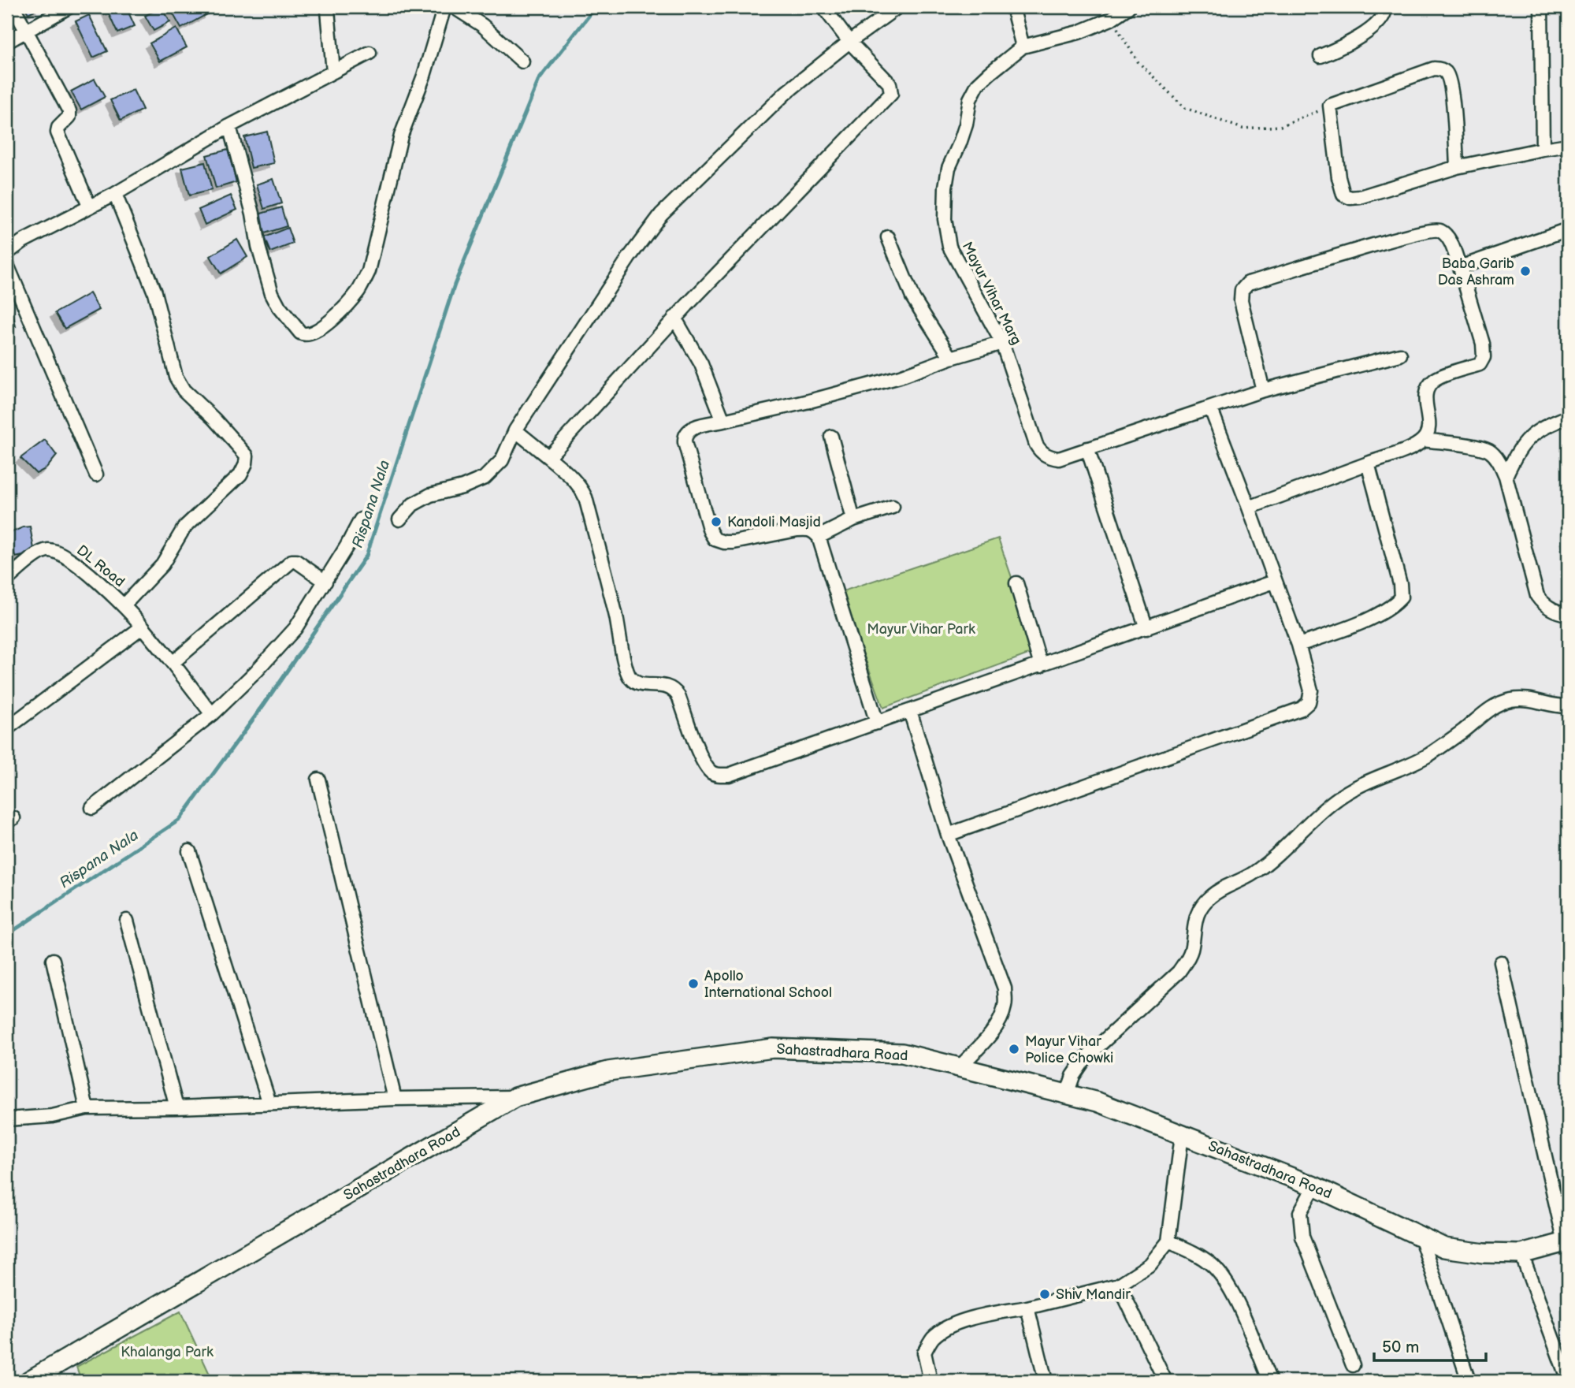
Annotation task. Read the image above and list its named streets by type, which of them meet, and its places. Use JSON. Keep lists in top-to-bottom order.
{
  "streets": {
    "main road": ["Sahastradhara Road"],
    "street": ["Mayur Vihar Marg", "DL Road"]
  },
  "water": ["Rispana Nala"],
  "parks": ["Mayur Vihar Park", "Khalanga Park"],
  "places": [
    "Baba Garib Das Ashram",
    "Kandoli Masjid",
    "Apollo International School",
    "Mayur Vihar Police Chowki",
    "Shiv Mandir"
  ],
  "scale_bar": "50 m"
}
